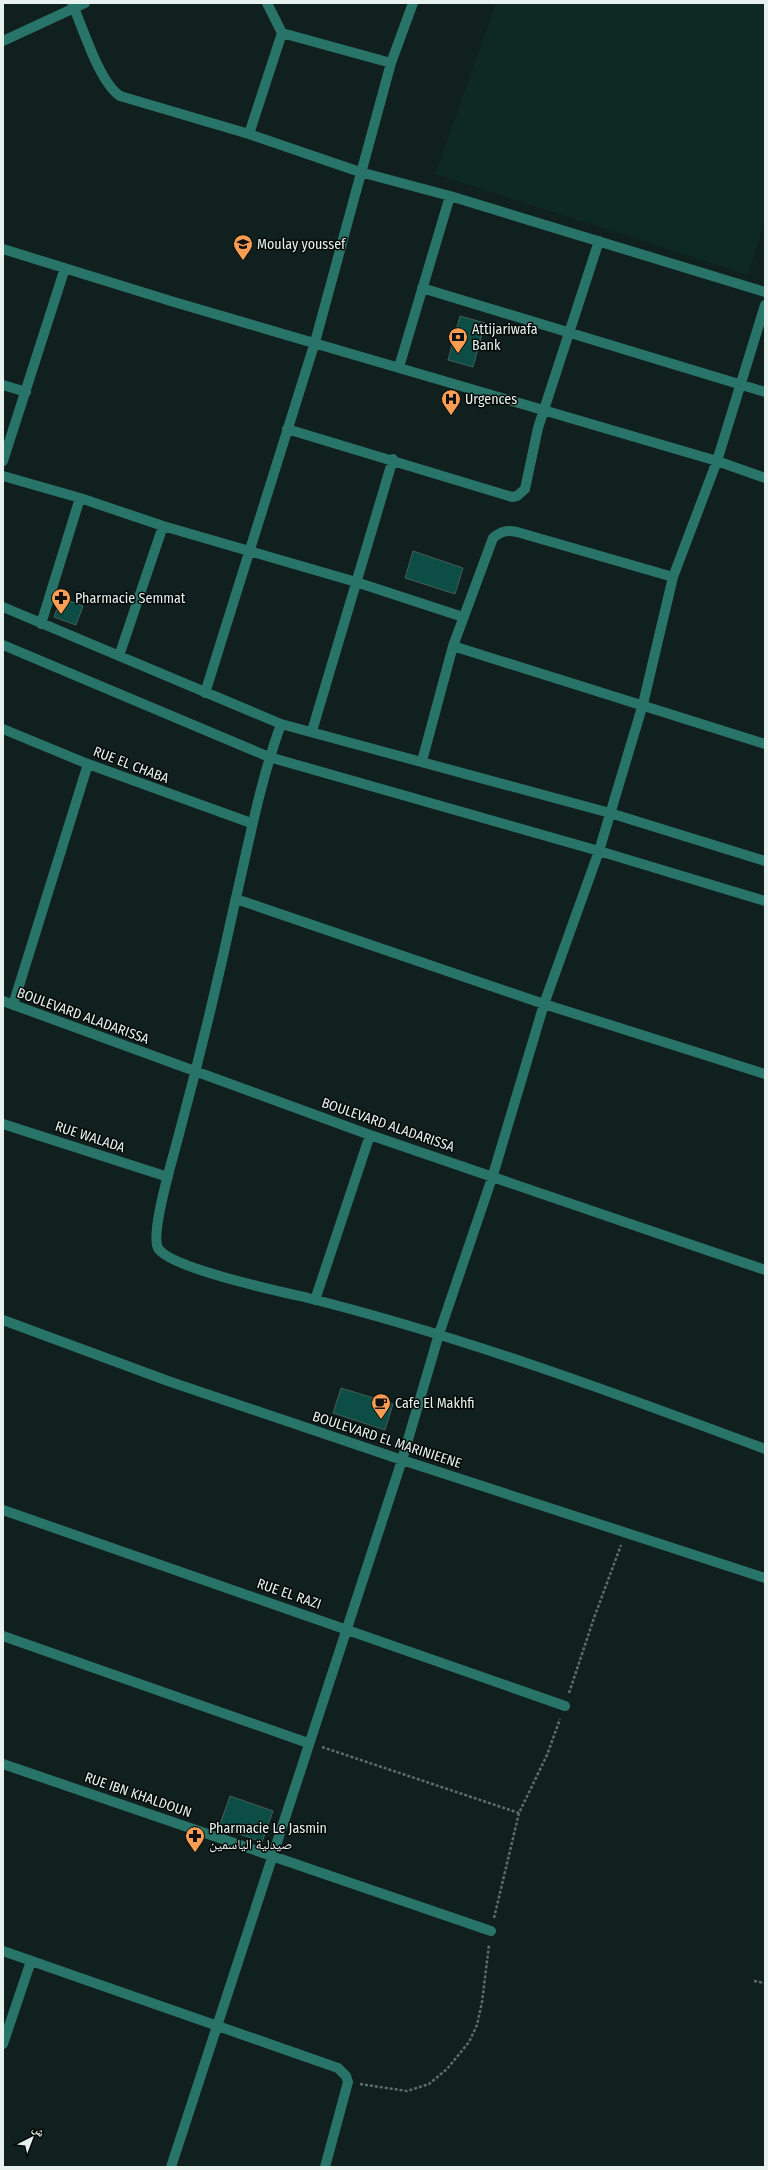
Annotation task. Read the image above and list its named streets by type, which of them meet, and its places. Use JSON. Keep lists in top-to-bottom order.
{
  "streets": {
    "street": [
      "RUE EL CHABA",
      "BOULEVARD ALADARISSA",
      "RUE WALADA",
      "BOULEVARD EL MARINIEENE",
      "RUE EL RAZI",
      "RUE IBN KHALDOUN"
    ]
  },
  "places": {
    "school or university": ["Moulay youssef"],
    "bank": ["Attijariwafa Bank"],
    "hospital": ["Urgences"],
    "pharmacy": ["Pharmacie Semmat", "Pharmacie Le Jasmin صيدلية الياسمين"],
    "cafe": ["Cafe El Makhfi"]
  },
  "north": "top right"
}
